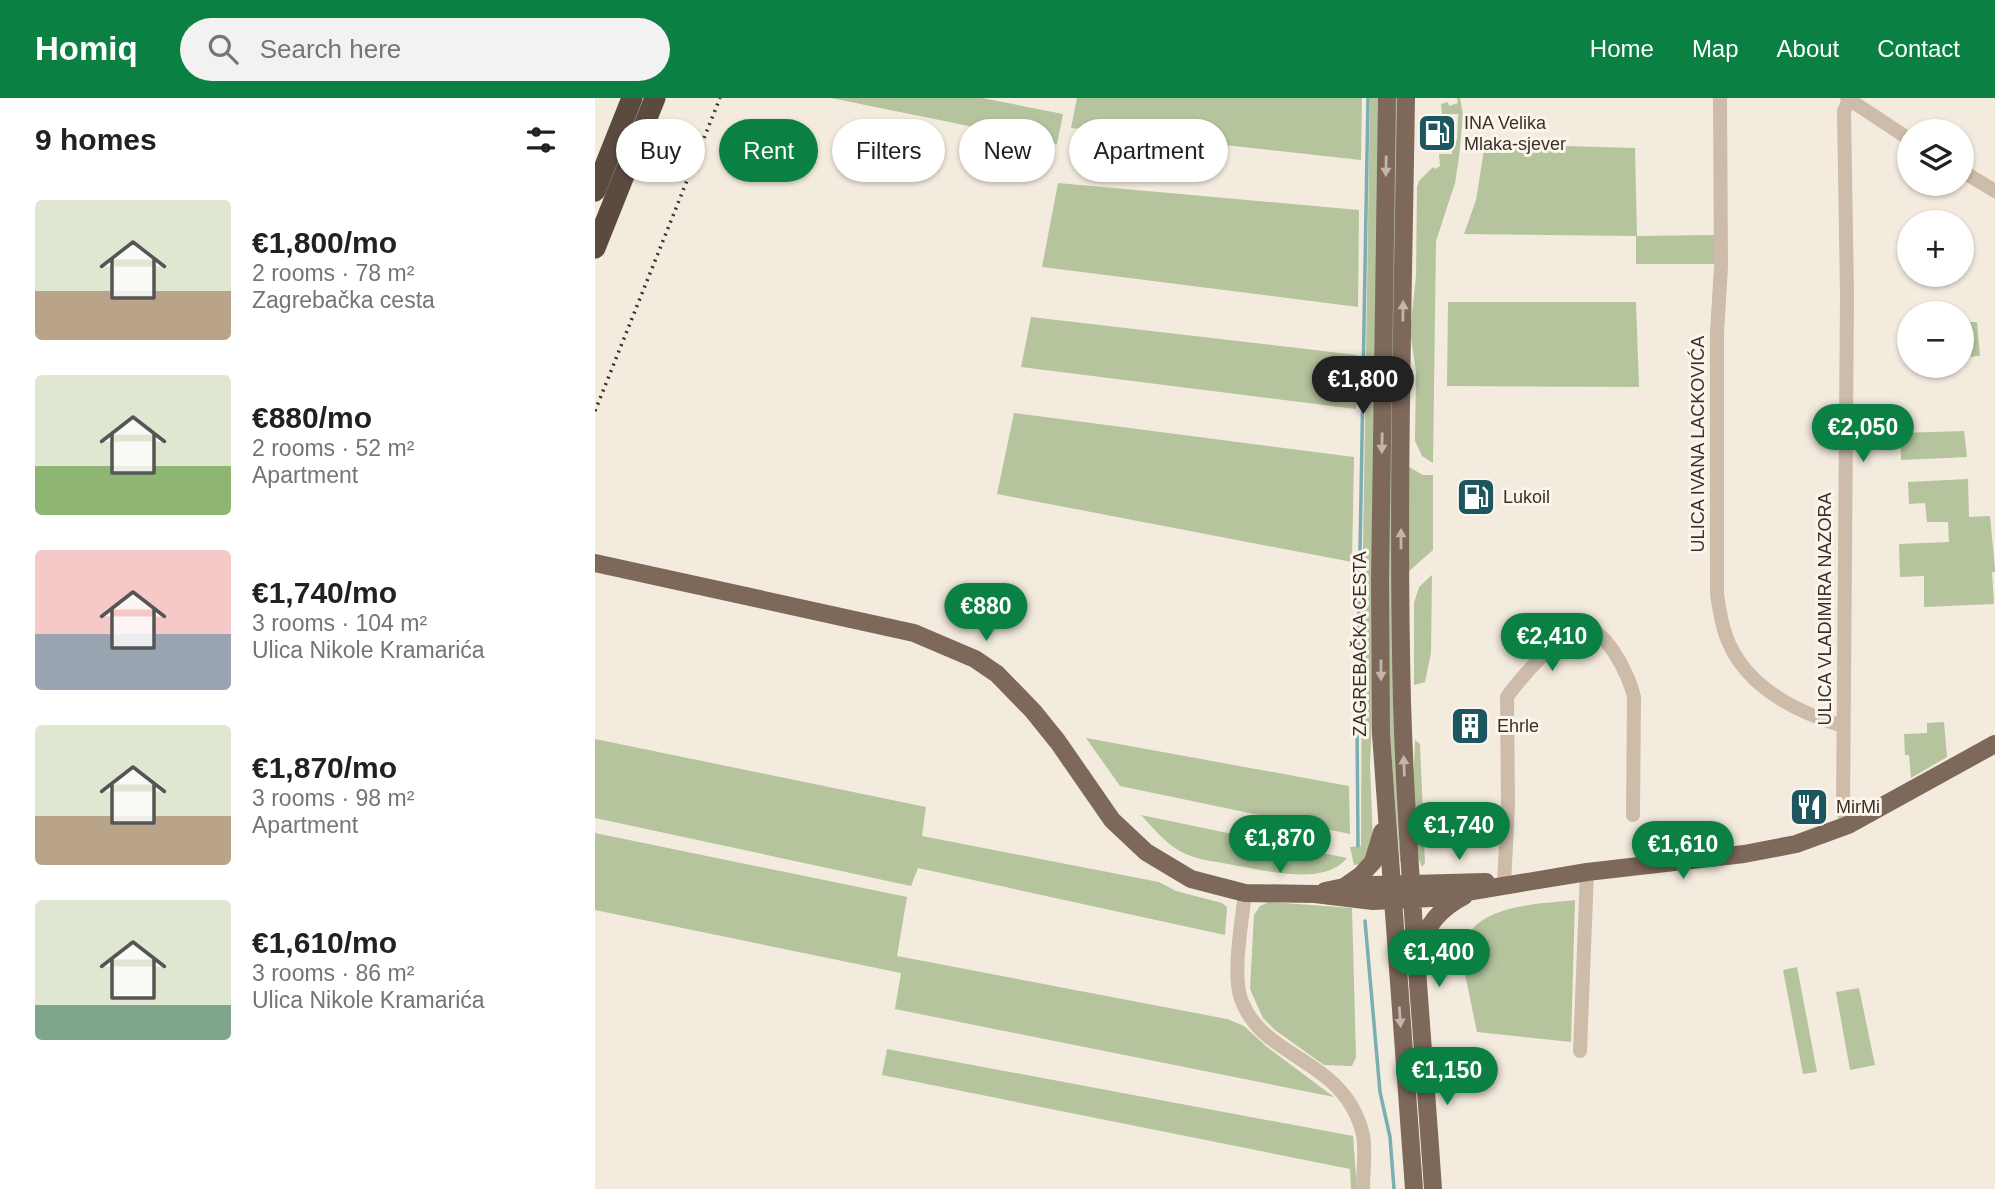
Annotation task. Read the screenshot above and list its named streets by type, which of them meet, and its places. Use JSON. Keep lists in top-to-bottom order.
{
  "streets": {
    "main road": ["ZAGREBAČKA CESTA"],
    "street": ["ULICA IVANA LACKOVIĆA", "ULICA VLADIMIRA NAZORA"]
  },
  "crossings": [
    ["ULICA IVANA LACKOVIĆA", "ULICA VLADIMIRA NAZORA"]
  ],
  "places": {
    "fuel station": ["INA Velika Mlaka-sjever", "Lukoil"],
    "building": ["Ehrle"],
    "restaurant": ["MirMi"]
  },
  "page": {
    "header": "Homiq",
    "search": "Search here",
    "nav": [
      "Home",
      "Map",
      "About",
      "Contact"
    ],
    "heading": "9 homes",
    "map_buttons": ["+", "−"],
    "chip": [
      "Buy",
      "Rent",
      "Filters",
      "New",
      "Apartment"
    ],
    "list": [
      {
        "name": "€1,800/mo",
        "note": "2 rooms · 78 m² · Zagrebačka cesta"
      },
      {
        "name": "€880/mo",
        "note": "2 rooms · 52 m² · Apartment"
      },
      {
        "name": "€1,740/mo",
        "note": "3 rooms · 104 m² · Ulica Nikole Kramarića"
      },
      {
        "name": "€1,870/mo",
        "note": "3 rooms · 98 m² · Apartment"
      },
      {
        "name": "€1,610/mo",
        "note": "3 rooms · 86 m² · Ulica Nikole Kramarića"
      }
    ],
    "price": [
      "€1,800",
      "€2,050",
      "€880",
      "€2,410",
      "€1,740",
      "€1,870",
      "€1,610",
      "€1,400",
      "€1,150"
    ]
  }
}
